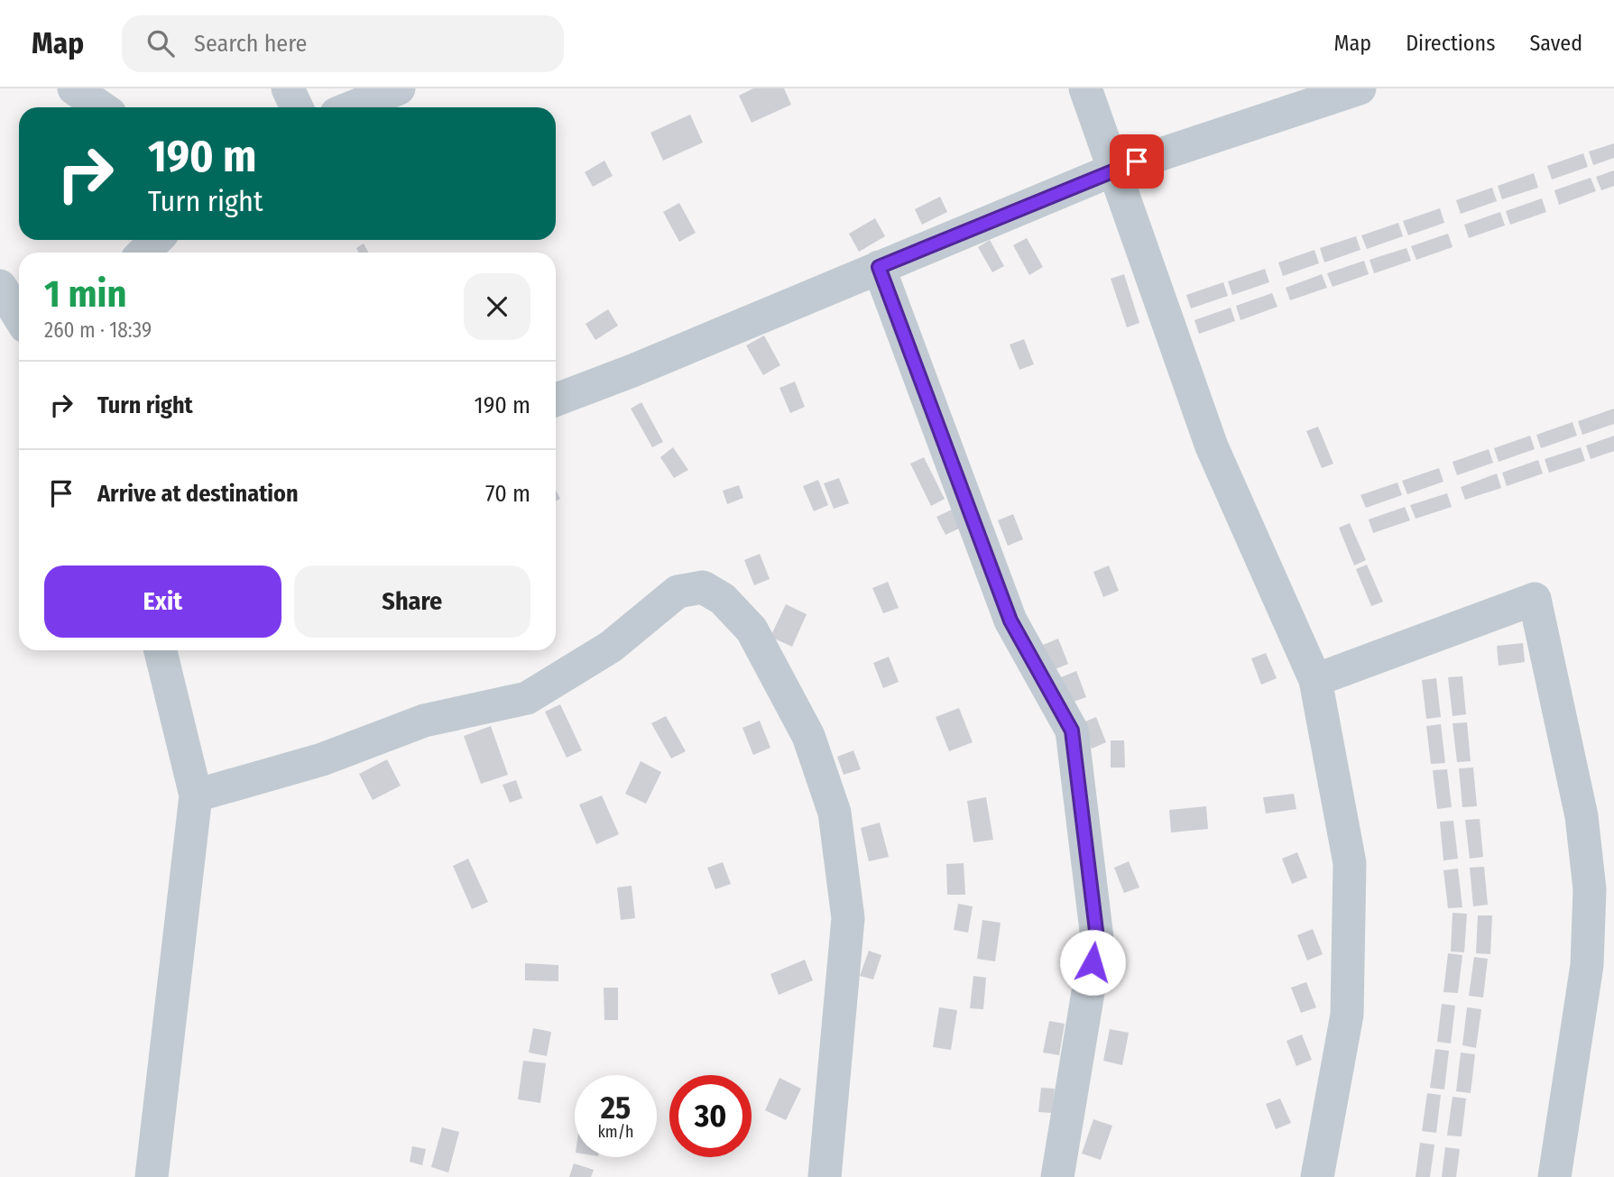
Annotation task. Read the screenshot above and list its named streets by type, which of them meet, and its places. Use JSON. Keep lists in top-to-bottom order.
{
  "page": {
    "header": "Map",
    "search": "Search here",
    "nav": ["Map", "Directions", "Saved"],
    "turn": ["190 m", "Turn right"],
    "heading": ["1 min", "260 m · 18:39"],
    "list": [
      {
        "name": "Turn right",
        "value": "190 m"
      },
      {
        "name": "Arrive at destination",
        "value": "70 m"
      }
    ],
    "buttons": ["Exit", "Share"],
    "speed": "25 km/h",
    "limit": "30"
  }
}
